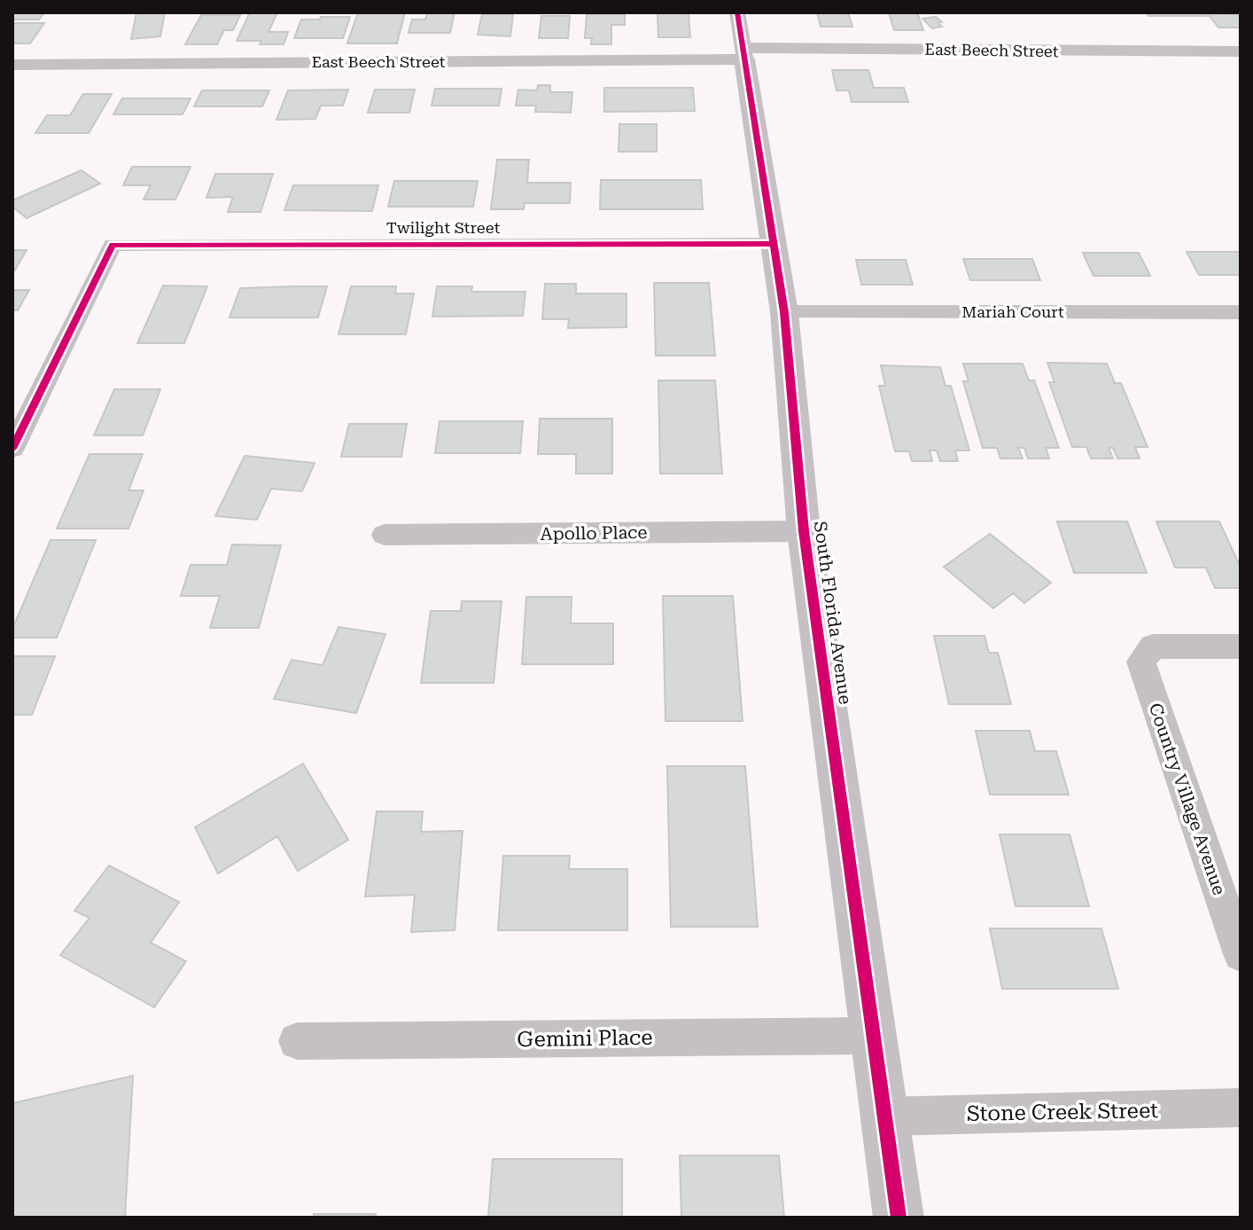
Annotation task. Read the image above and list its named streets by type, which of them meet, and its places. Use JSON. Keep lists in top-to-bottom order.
{
  "streets": {
    "street": [
      "East Beech Street",
      "Twilight Street",
      "Mariah Court",
      "Apollo Place",
      "South Florida Avenue",
      "Country Village Avenue",
      "Gemini Place",
      "Stone Creek Street"
    ]
  },
  "crossings": [
    ["East Beech Street", "South Florida Avenue"],
    ["Twilight Street", "South Florida Avenue"],
    ["Mariah Court", "South Florida Avenue"],
    ["Apollo Place", "South Florida Avenue"],
    ["South Florida Avenue", "Gemini Place"],
    ["South Florida Avenue", "Stone Creek Street"]
  ]
}
